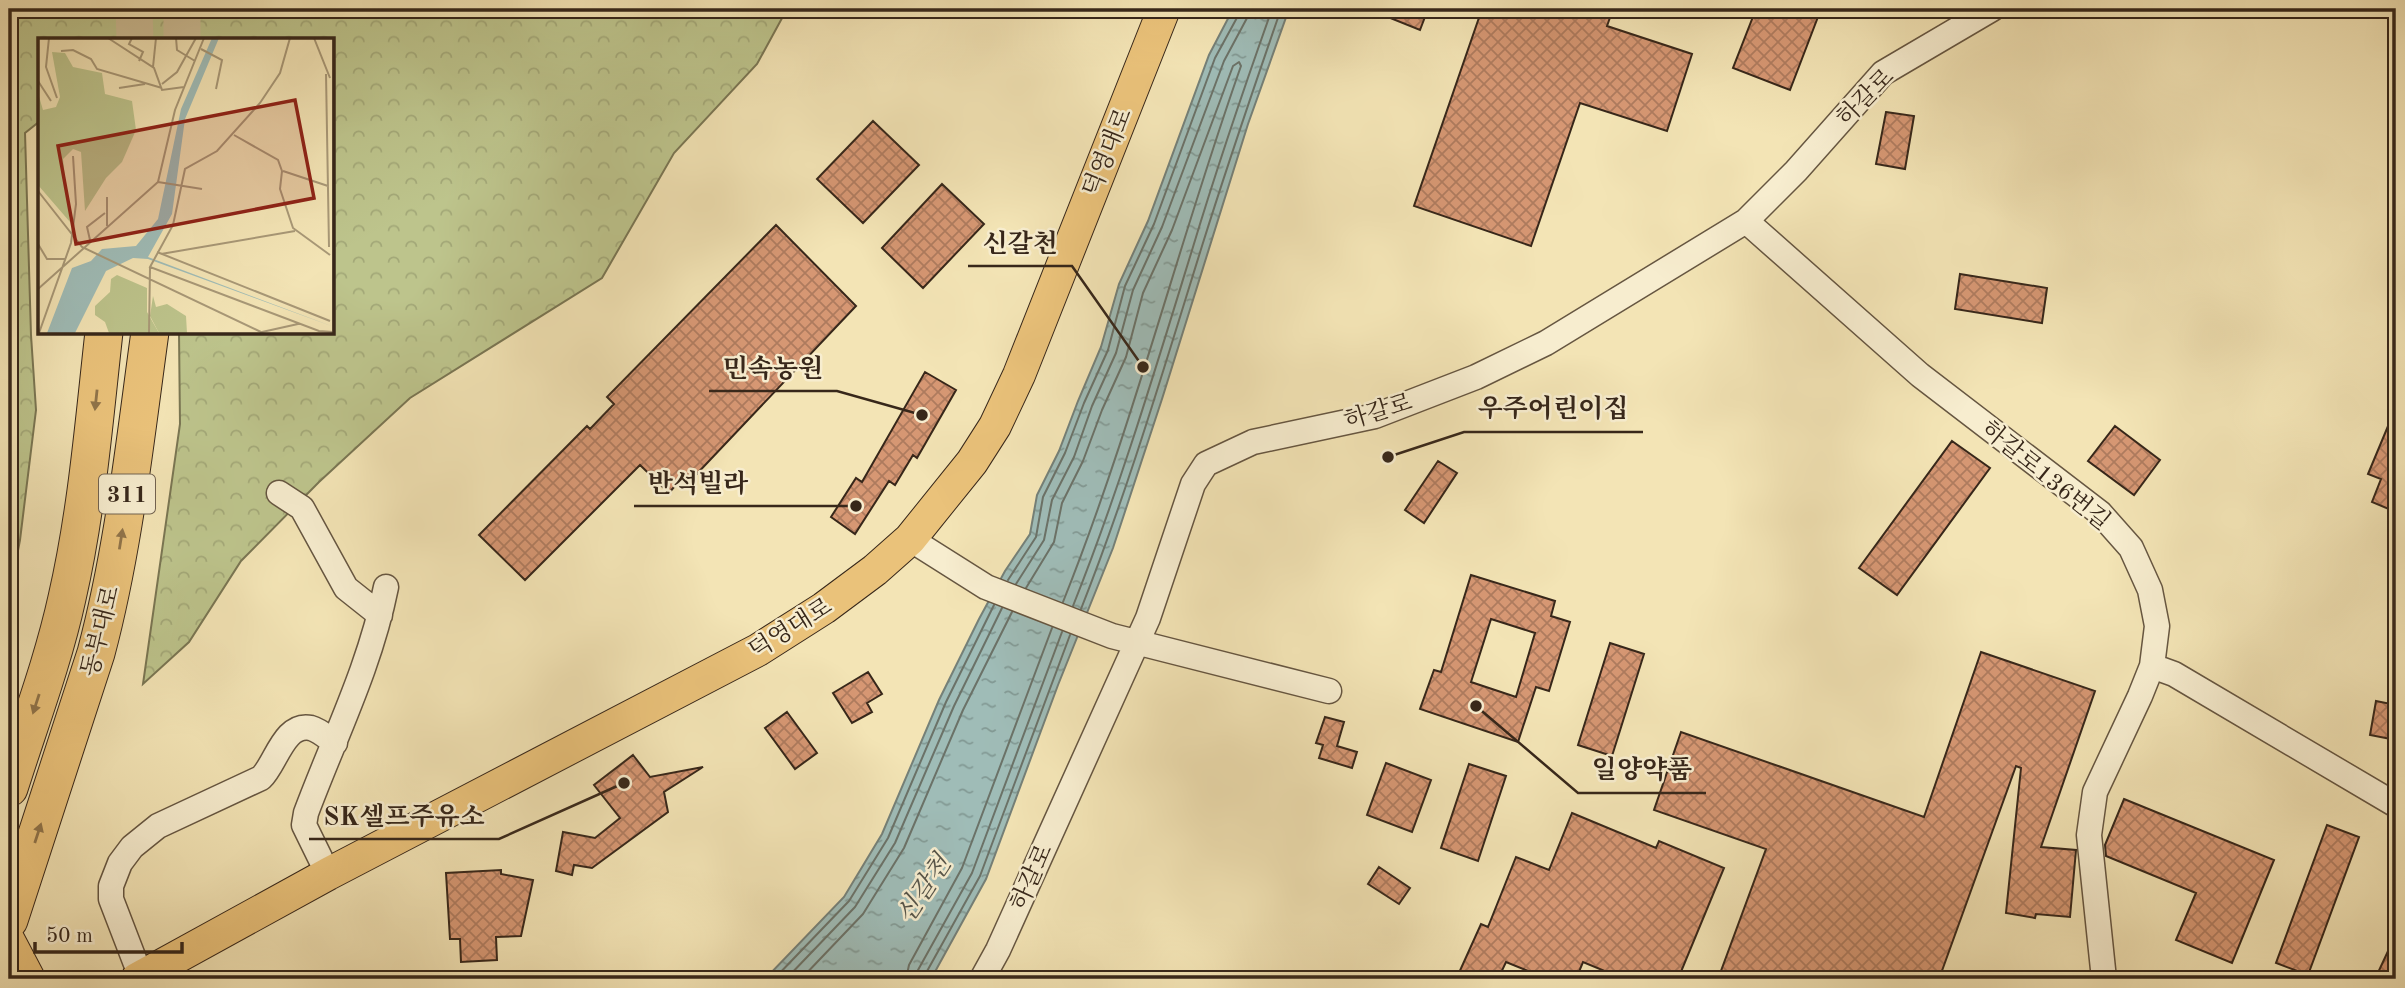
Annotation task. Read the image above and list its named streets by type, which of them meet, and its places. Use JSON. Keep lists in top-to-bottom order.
{
  "streets": {
    "highway": ["311", "동부대로"],
    "main road": ["덕영대로"],
    "street": ["하갈로", "하갈로136번길"]
  },
  "crossings": [
    ["하갈로", "하갈로136번길"]
  ],
  "water": ["신갈천"],
  "places": [
    "신갈천",
    "민속농원",
    "우주어린이집",
    "반석빌라",
    "일양약품",
    "SK셀프주유소"
  ],
  "scale_bar": "50 m"
}
